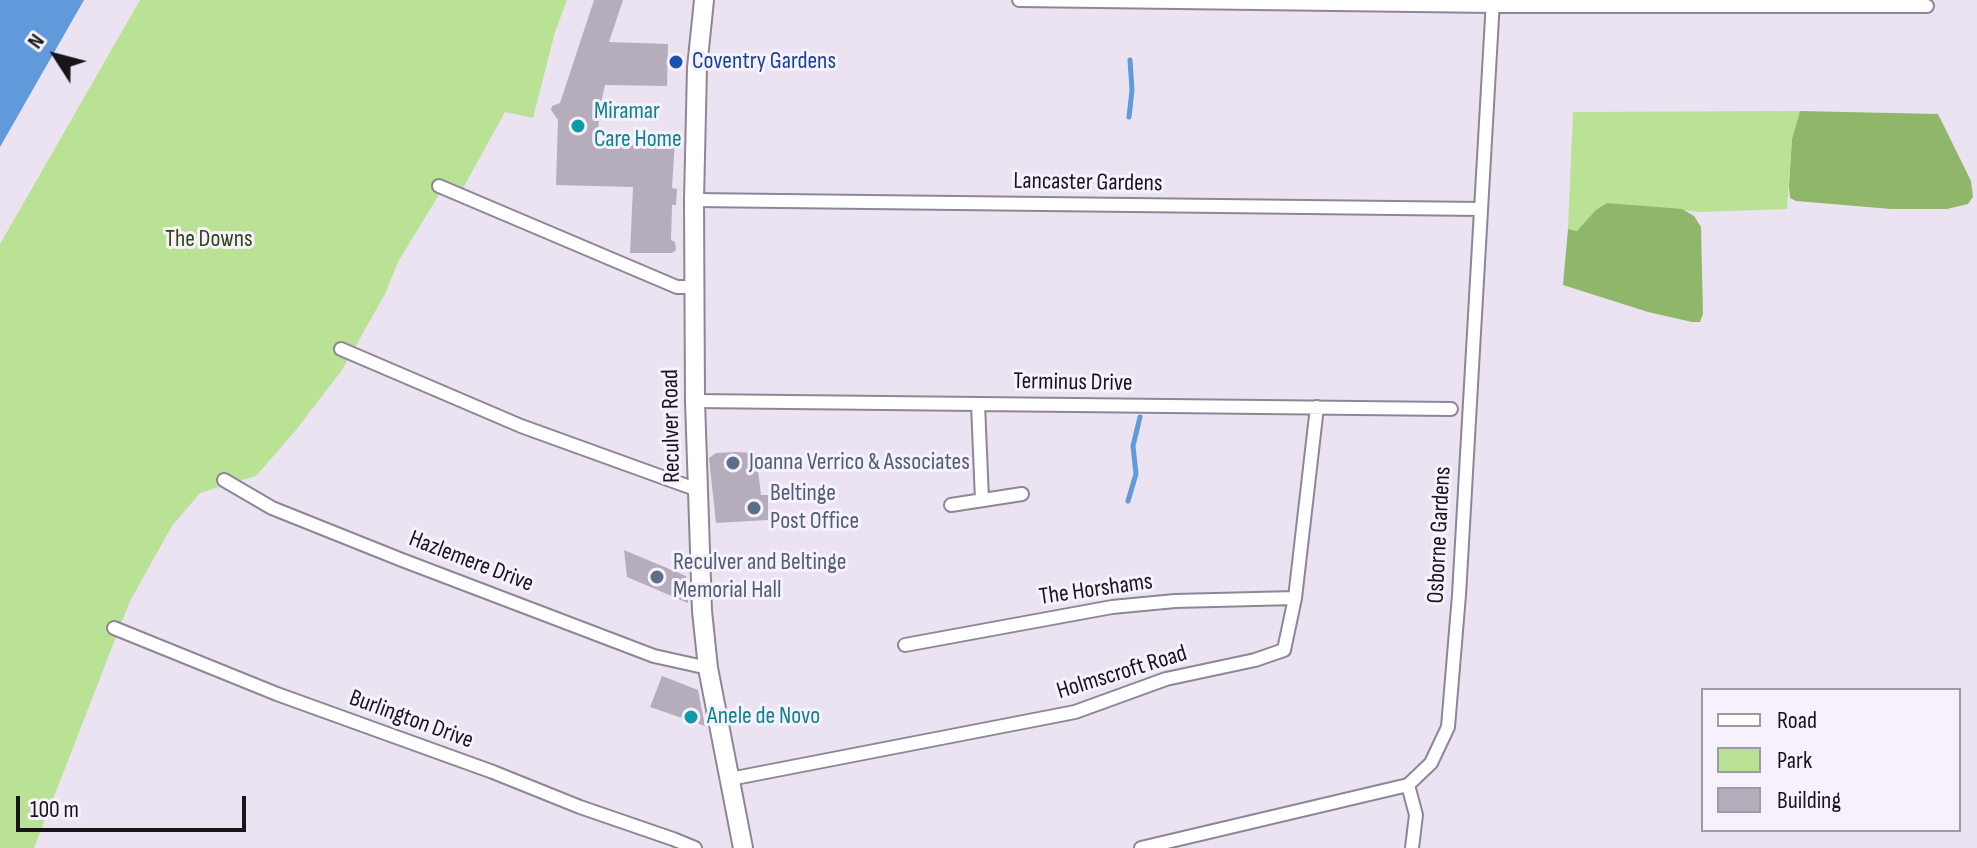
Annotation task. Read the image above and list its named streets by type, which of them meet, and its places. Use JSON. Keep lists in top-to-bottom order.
{
  "streets": {
    "street": [
      "Lancaster Gardens",
      "Terminus Drive",
      "Reculver Road",
      "Osborne Gardens",
      "Hazlemere Drive",
      "The Horshams",
      "Holmscroft Road",
      "Burlington Drive"
    ]
  },
  "crossings": [
    ["Lancaster Gardens", "Reculver Road"],
    ["Lancaster Gardens", "Osborne Gardens"],
    ["Terminus Drive", "Reculver Road"],
    ["Terminus Drive", "Holmscroft Road"],
    ["Reculver Road", "Hazlemere Drive"],
    ["Reculver Road", "Holmscroft Road"],
    ["The Horshams", "Holmscroft Road"]
  ],
  "parks": ["The Downs"],
  "places": [
    "Coventry Gardens",
    "Miramar Care Home",
    "Joanna Verrico & Associates",
    "Beltinge Post Office",
    "Reculver and Beltinge Memorial Hall",
    "Anele de Novo"
  ],
  "legend": ["Road", "Park", "Building"],
  "scale_bar": "100 m",
  "north": "top left"
}
